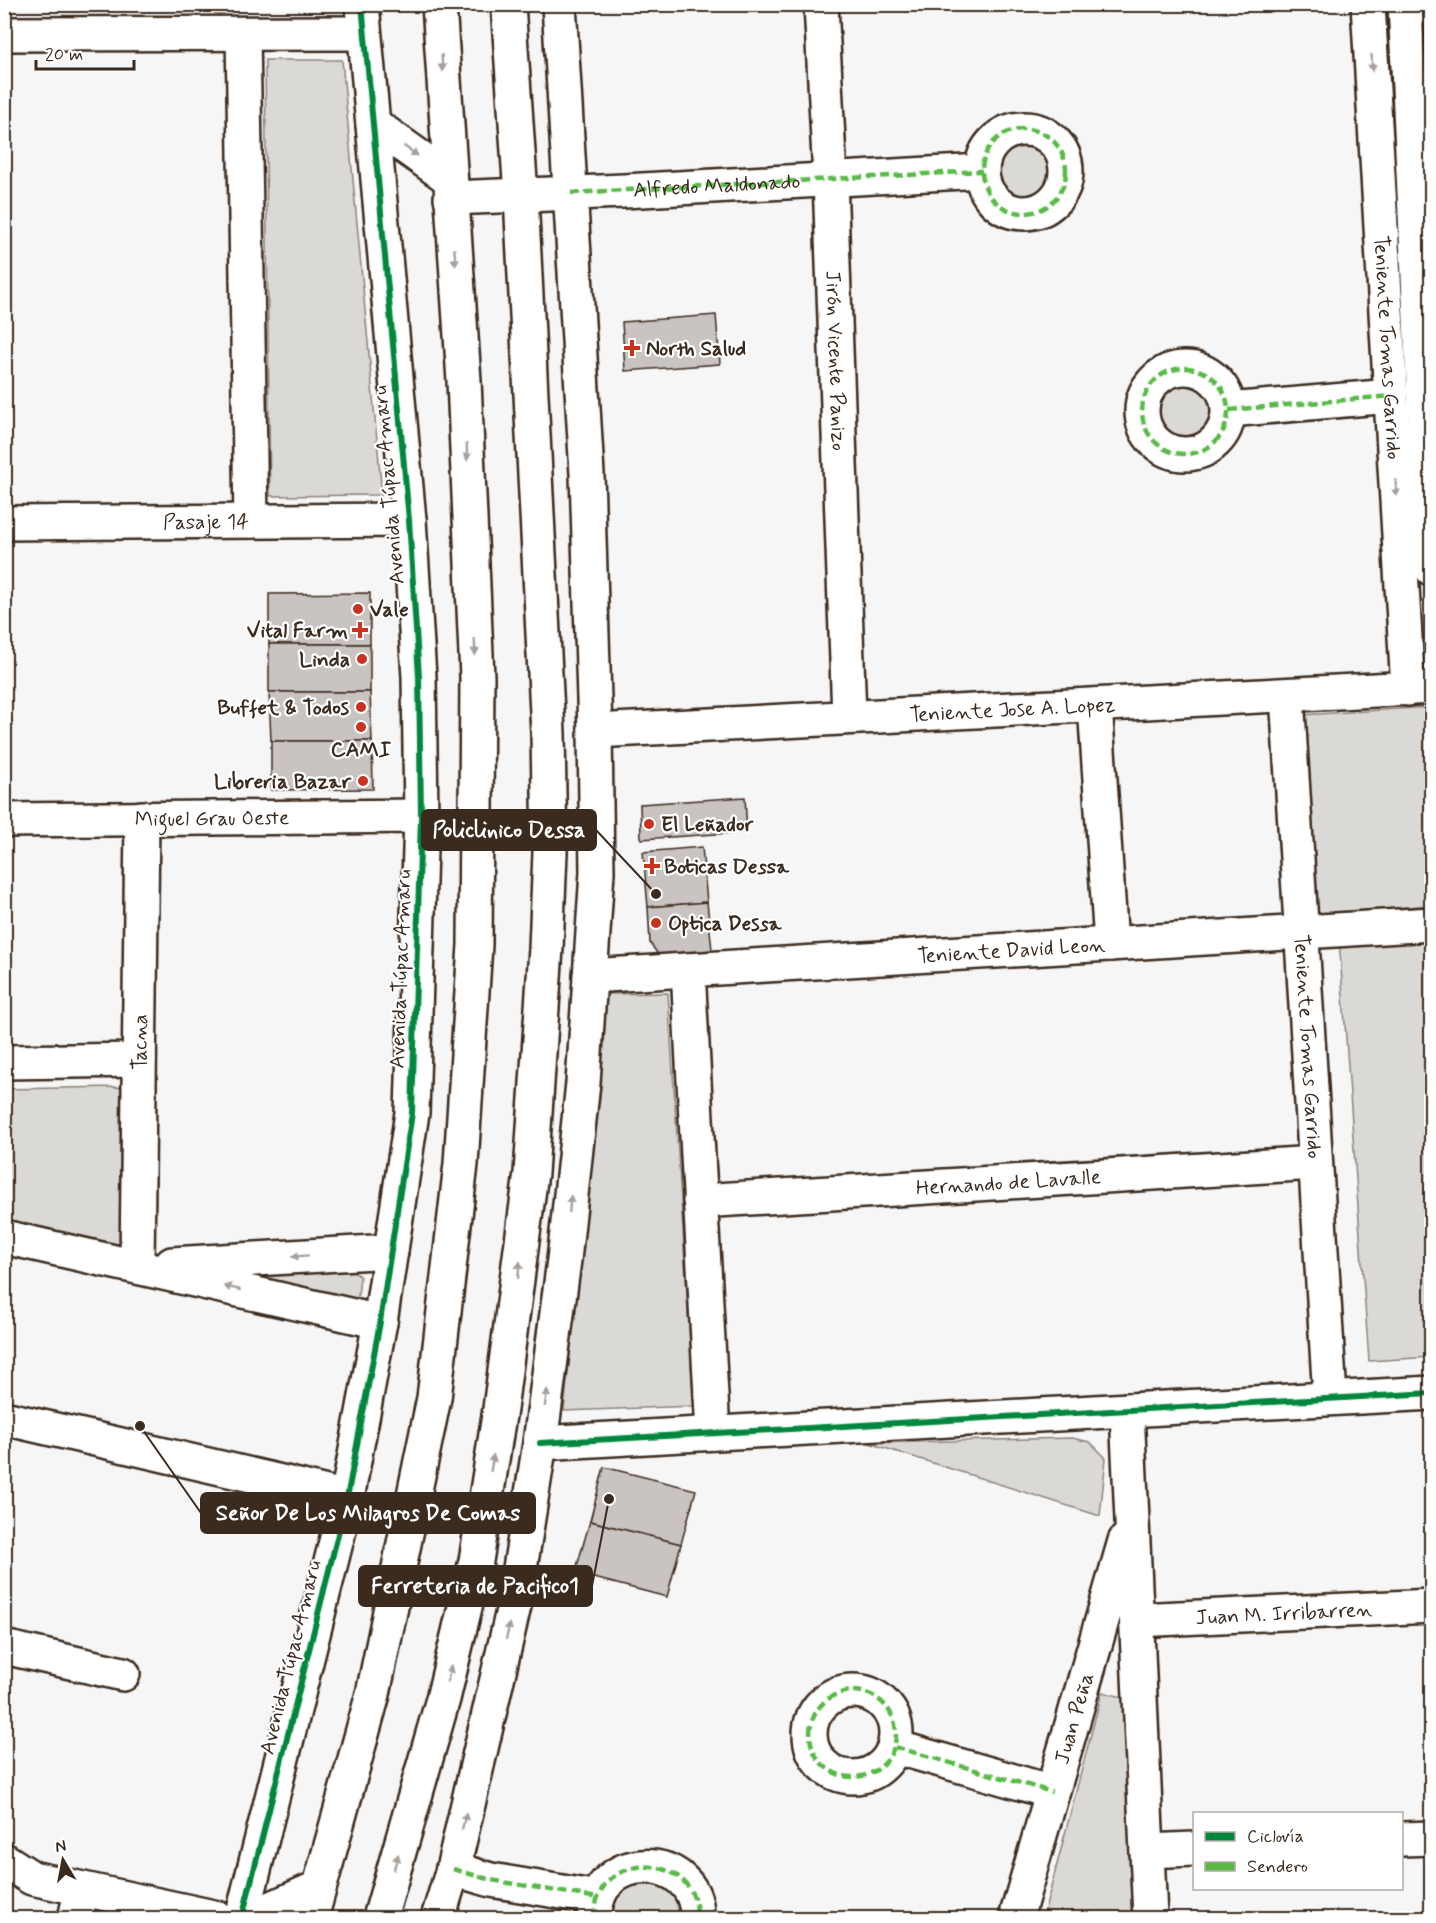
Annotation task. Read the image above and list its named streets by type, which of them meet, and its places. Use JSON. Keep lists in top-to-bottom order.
{
  "streets": {
    "main road": [
      "Alfredo Maldonado",
      "Teniente Tomas Garrido",
      "Jirón Vicente Panizo",
      "Avenida Túpac Amaru",
      "Pasaje 14",
      "Teniente Jose A. Lopez",
      "Miguel Grau Oeste",
      "Teniente David Leon",
      "Tacna",
      "Hernando de Lavalle",
      "Juan M. Irribarren",
      "Juan Peña"
    ]
  },
  "crossings": [
    ["Alfredo Maldonado", "Jirón Vicente Panizo"],
    ["Teniente Tomas Garrido", "Teniente Jose A. Lopez"],
    ["Teniente Tomas Garrido", "Teniente David Leon"],
    ["Teniente Tomas Garrido", "Hernando de Lavalle"],
    ["Jirón Vicente Panizo", "Teniente Jose A. Lopez"],
    ["Avenida Túpac Amaru", "Pasaje 14"],
    ["Avenida Túpac Amaru", "Miguel Grau Oeste"],
    ["Miguel Grau Oeste", "Tacna"],
    ["Juan M. Irribarren", "Juan Peña"]
  ],
  "places": {
    "health": ["North Salud", "Vital Farm", "Boticas Dessa"],
    "other": [
      "Vale",
      "Linda",
      "Buffet & Todos",
      "CAMI",
      "Libreria Bazar",
      "El Leñador",
      "Policlinico Dessa",
      "Optica Dessa",
      "Señor De Los Milagros De Comas",
      "Ferreteria de Pacifico1"
    ]
  },
  "legend": ["Ciclovía", "Sendero"],
  "scale_bar": "20 m",
  "north": "top"
}
